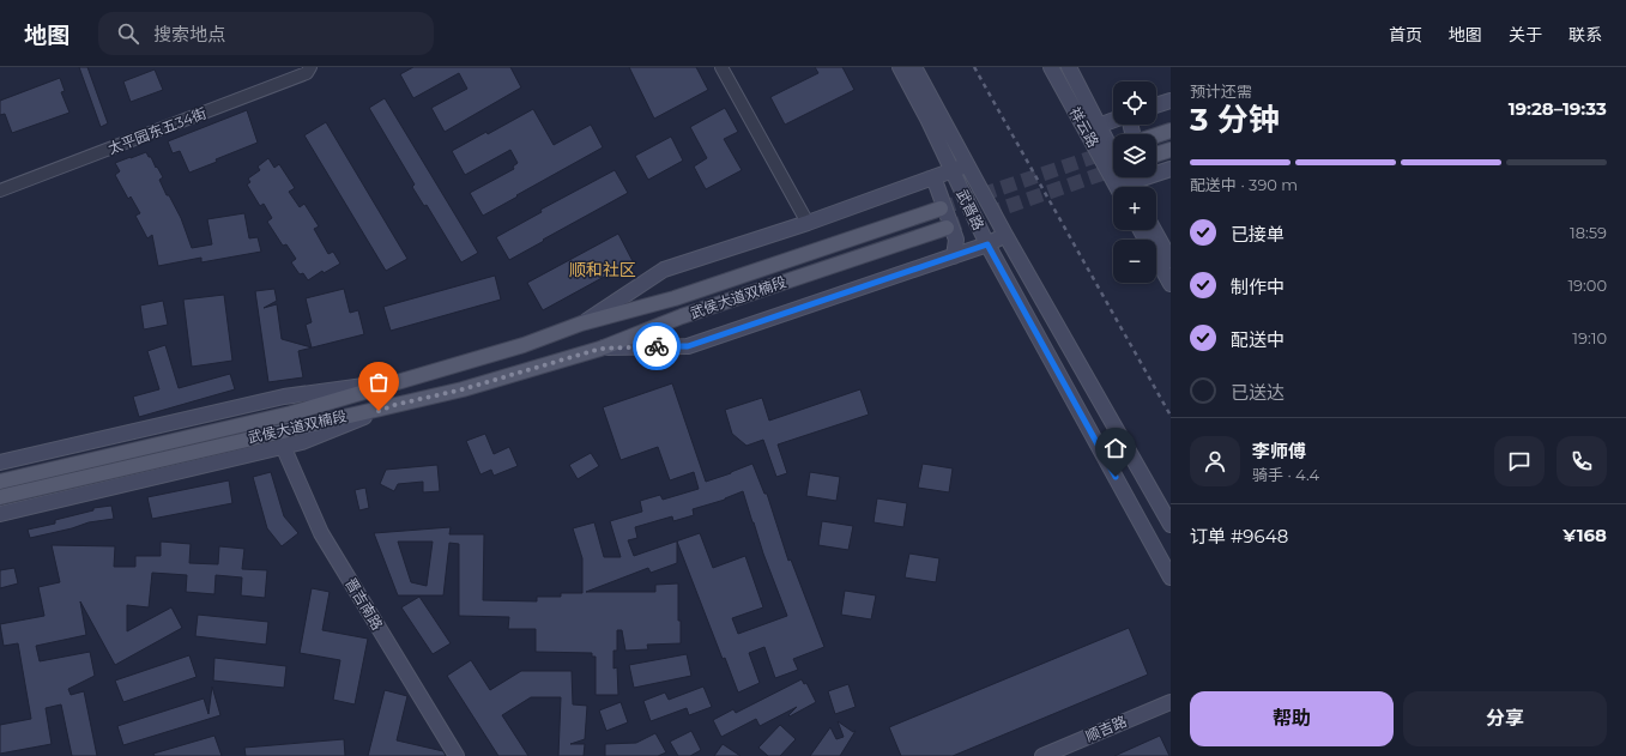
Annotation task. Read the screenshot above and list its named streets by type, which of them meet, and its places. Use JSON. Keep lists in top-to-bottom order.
{
  "streets": {
    "main road": ["武侯大道双楠段"],
    "street": [
      "祥云路",
      "太平园东五34街",
      "武晋路",
      "晋吉南路",
      "顺吉路"
    ]
  },
  "districts": ["顺和社区"],
  "page": {
    "header": "地图",
    "search": "搜索地点",
    "nav": [
      "首页",
      "地图",
      "关于",
      "联系"
    ],
    "heading": ["3 分钟", "预计还需", "19:28–19:33"],
    "panel": [
      "李师傅",
      "骑手 · 4.4",
      "订单 #9648",
      "¥168"
    ],
    "map_buttons": ["+", "−"],
    "bar": "配送中 · 390 m",
    "list": [
      ["已接单", "18:59"],
      ["制作中", "19:00"],
      ["配送中", "19:10"],
      "已送达"
    ],
    "buttons": ["帮助", "分享"]
  }
}
